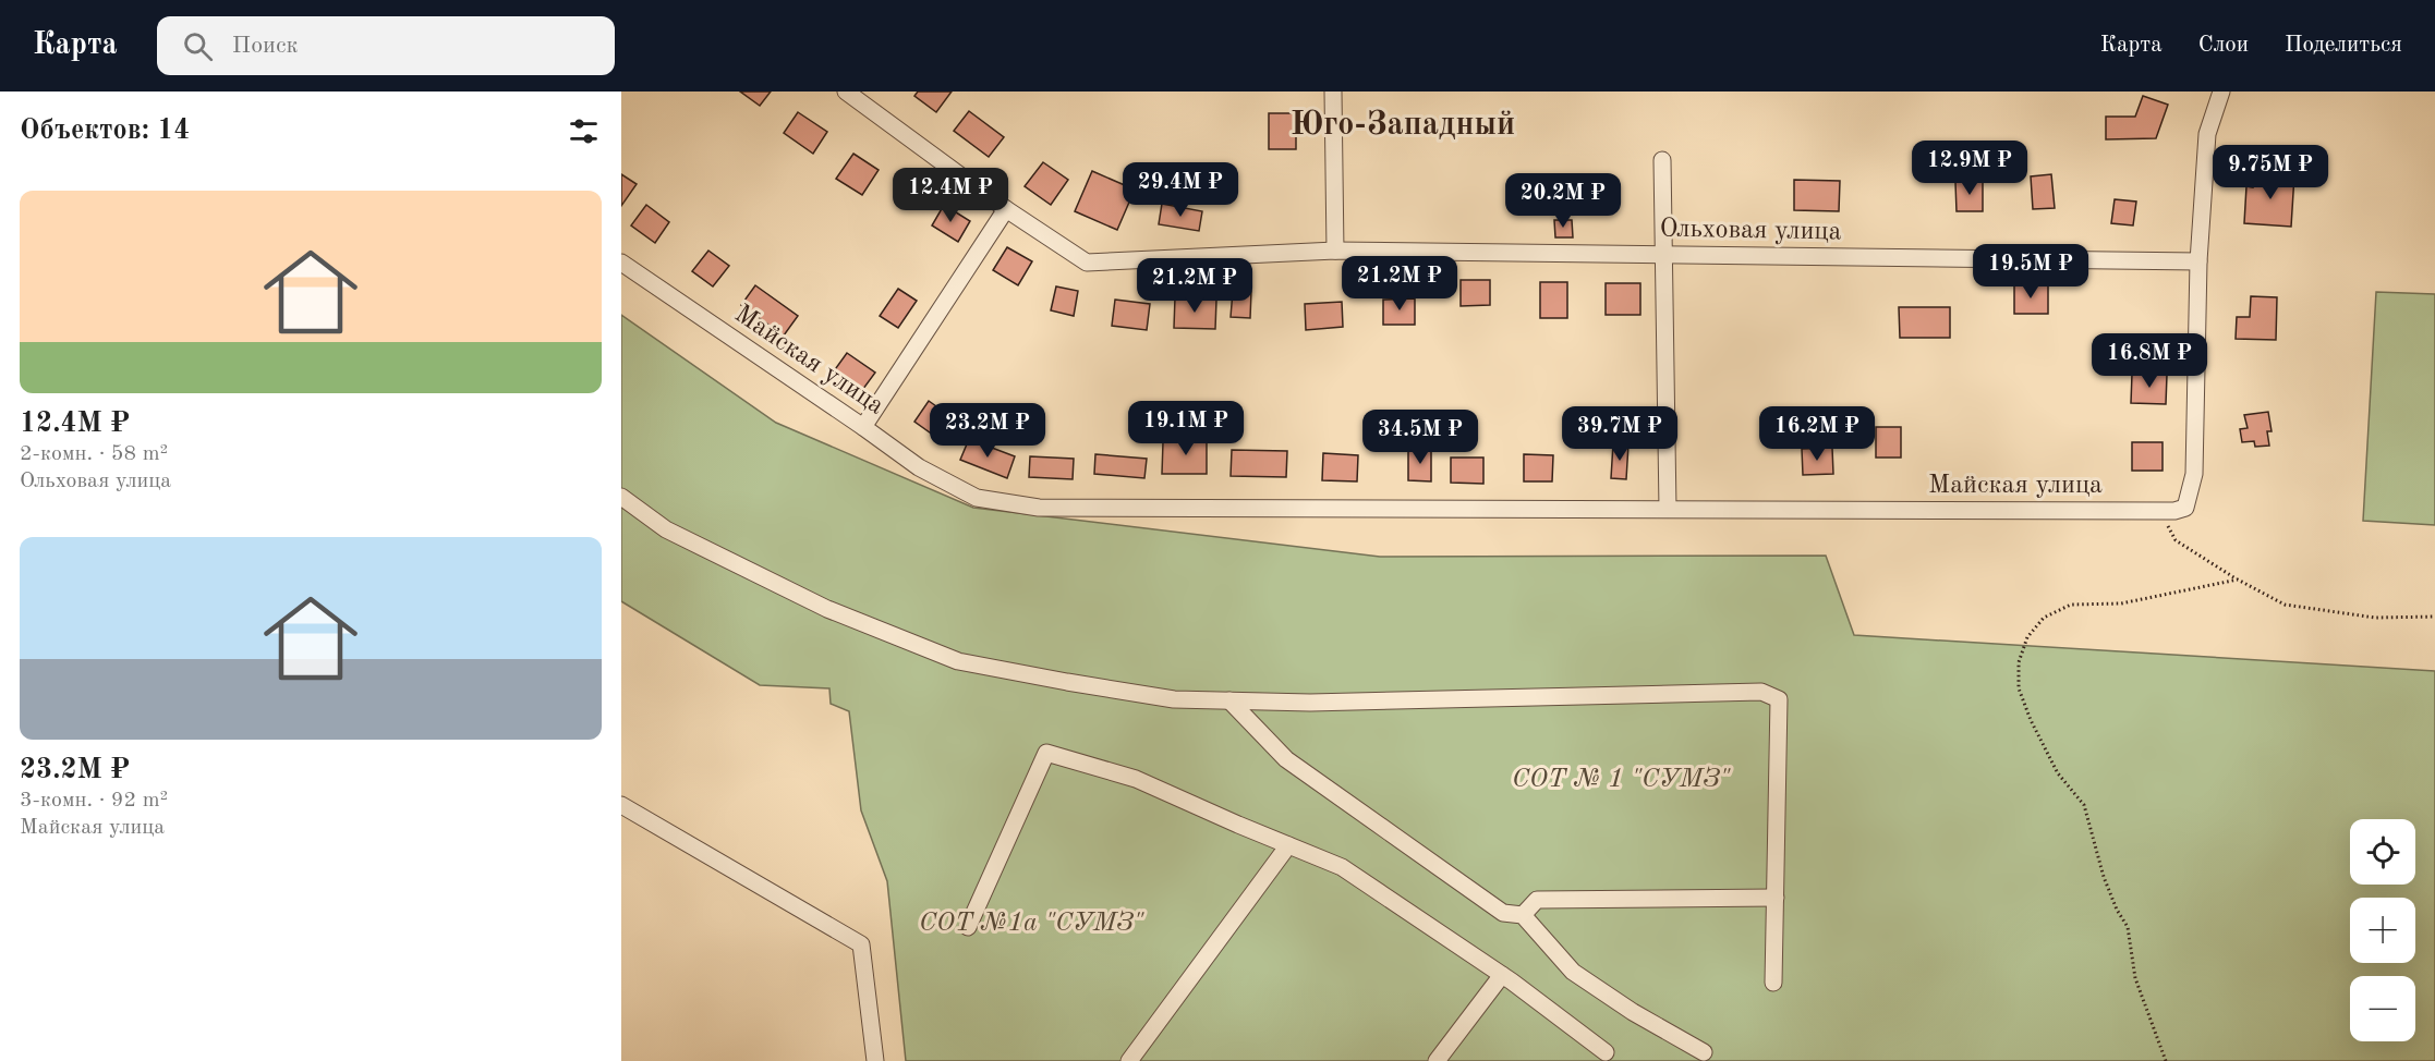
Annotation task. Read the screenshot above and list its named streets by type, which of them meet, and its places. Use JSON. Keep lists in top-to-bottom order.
{
  "streets": {
    "street": ["Ольховая улица", "Майская улица"]
  },
  "crossings": [
    ["Ольховая улица", "Майская улица"]
  ],
  "districts": ["Юго-Западный"],
  "parks": ["СОТ № 1 \"СУМЗ\"", "СОТ №1а \"СУМЗ\""],
  "page": {
    "header": "Карта",
    "search": "Поиск",
    "nav": ["Карта", "Слои", "Поделиться"],
    "heading": "Объектов: 14",
    "price": [
      "12.9M ₽",
      "9.75M ₽",
      "29.4M ₽",
      "12.4M ₽",
      "20.2M ₽",
      "19.5M ₽",
      "21.2M ₽",
      "21.2M ₽",
      "16.8M ₽",
      "19.1M ₽",
      "23.2M ₽",
      "39.7M ₽",
      "16.2M ₽",
      "34.5M ₽"
    ],
    "list": [
      {
        "name": "12.4M ₽",
        "note": "2-комн. · 58 m² · Ольховая улица"
      },
      {
        "name": "23.2M ₽",
        "note": "3-комн. · 92 m² · Майская улица"
      }
    ],
    "map_buttons": ["+", "−"]
  }
}
